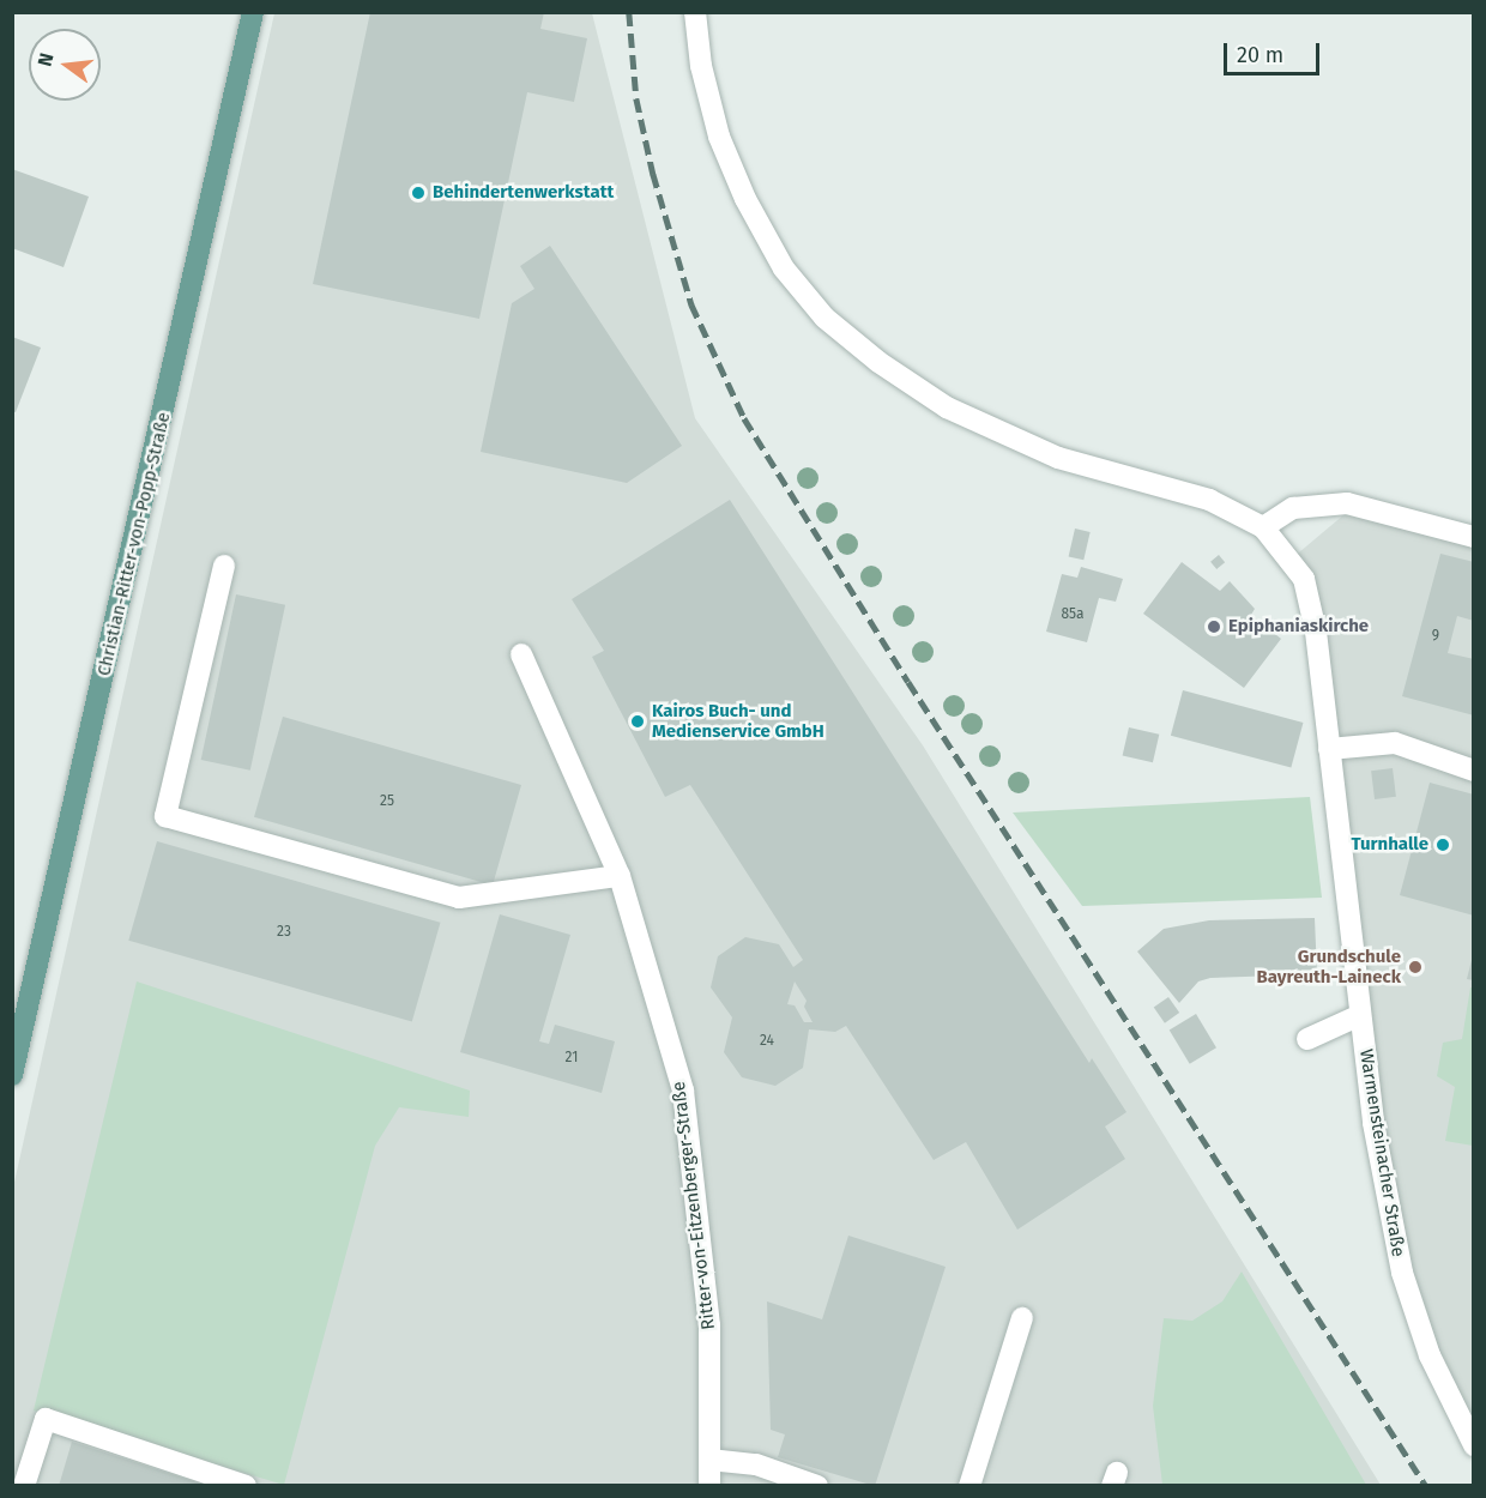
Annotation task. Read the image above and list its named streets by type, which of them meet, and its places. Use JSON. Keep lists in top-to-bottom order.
{
  "streets": {
    "main road": ["Christian-Ritter-von-Popp-Straße"],
    "street": ["Warmensteinacher Straße", "Ritter-von-Eitzenberger-Straße"]
  },
  "places": [
    "Behindertenwerkstatt",
    "Epiphaniaskirche",
    "Kairos Buch- und Medienservice GmbH",
    "Turnhalle",
    "Grundschule Bayreuth-Laineck"
  ],
  "house_numbers": [
    "85a",
    "9",
    "25",
    "23",
    "24",
    "21"
  ],
  "scale_bar": "20 m",
  "north": "left"
}
